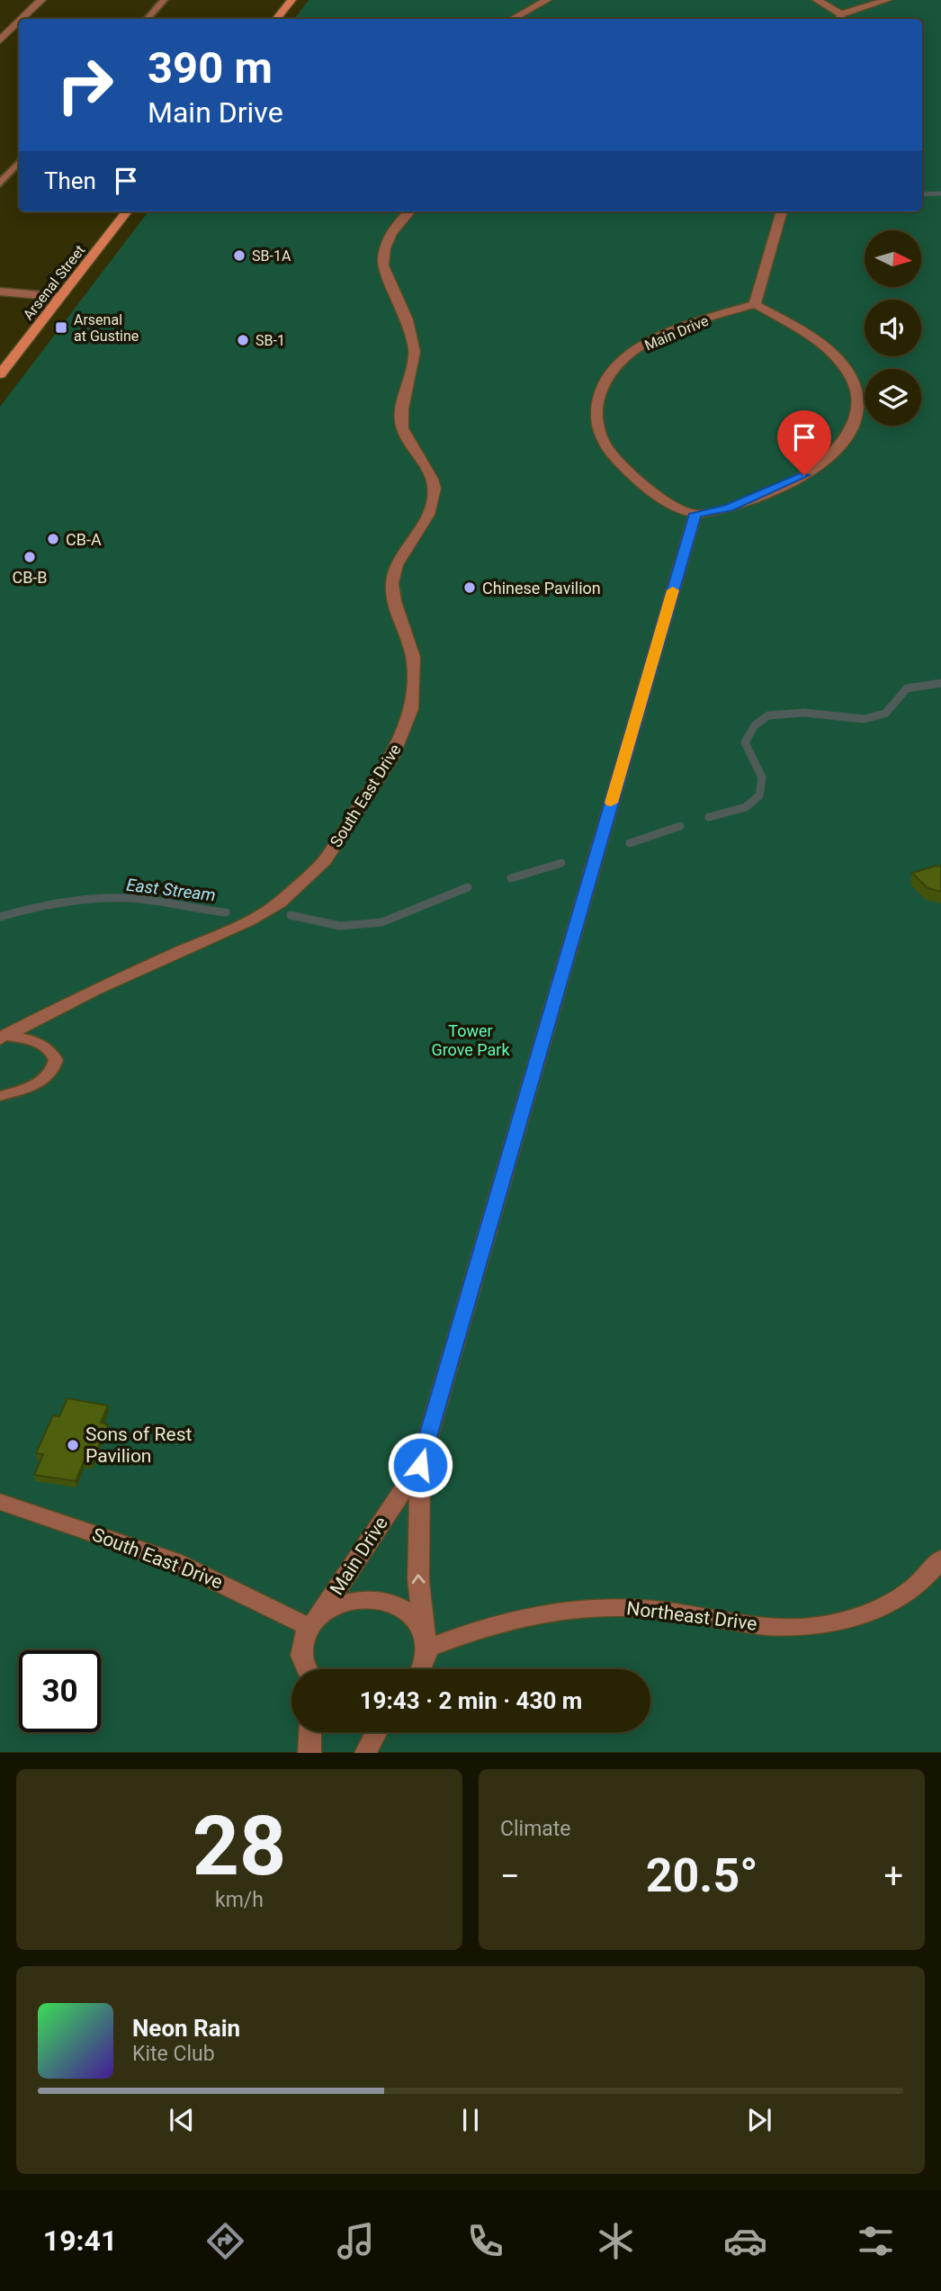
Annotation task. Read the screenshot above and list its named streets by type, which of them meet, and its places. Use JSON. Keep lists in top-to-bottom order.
{
  "streets": {
    "main road": ["Arsenal Street"],
    "street": ["Main Drive", "South East Drive", "Northeast Drive"]
  },
  "crossings": [
    ["Main Drive", "South East Drive"],
    ["Main Drive", "Northeast Drive"]
  ],
  "water": ["East Stream"],
  "parks": ["Tower Grove Park"],
  "places": {
    "other": [
      "SB-1A",
      "SB-1",
      "CB-A",
      "CB-B",
      "Chinese Pavilion",
      "Sons of Rest Pavilion"
    ],
    "transit": ["Arsenal at Gustine"]
  },
  "north": "right",
  "page": {
    "turn": ["390 m", "Main Drive"],
    "then": "Then",
    "limit": "30",
    "trip": "19:43 · 2 min · 430 m",
    "tile": [
      ["28", "km/h"],
      "Climate"
    ],
    "heat": ["−", "20.5°", "+"],
    "song": ["Neon Rain", "Kite Club"],
    "tabs": "19:41"
  }
}
